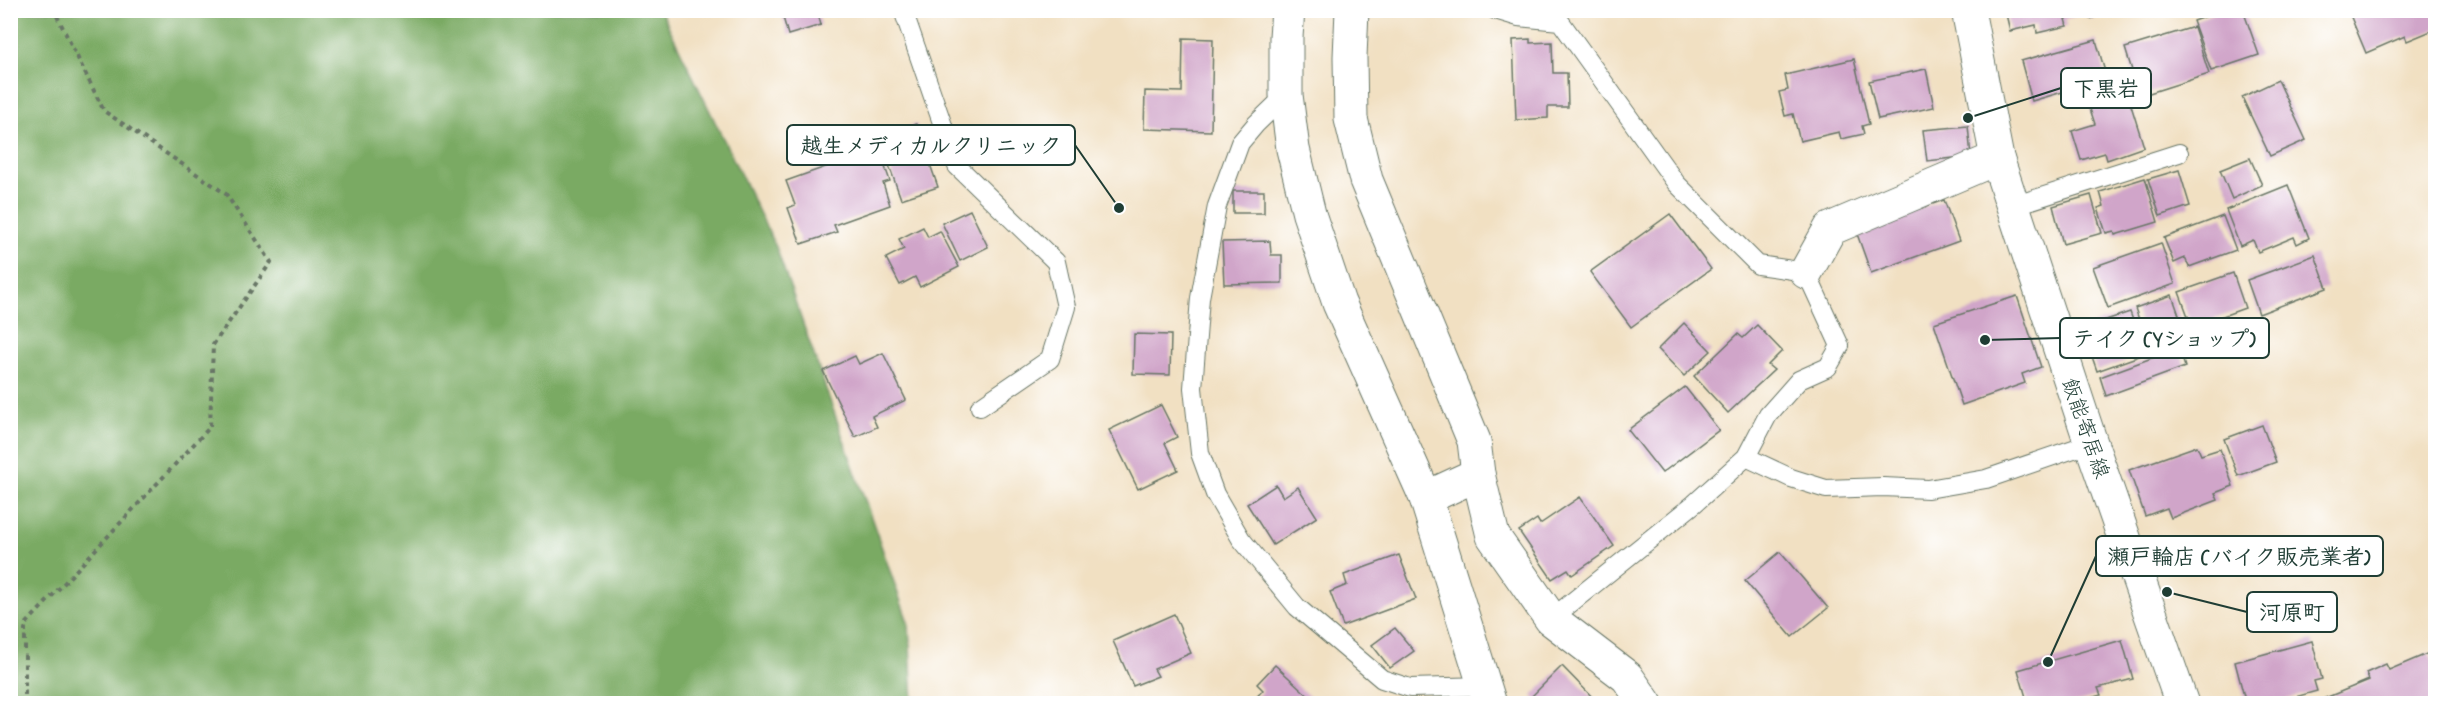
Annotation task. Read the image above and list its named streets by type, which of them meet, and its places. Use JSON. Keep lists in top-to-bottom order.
{
  "streets": {
    "street": ["飯能寄居線"]
  },
  "places": [
    "下黒岩",
    "越生メディカルクリニック",
    "テイク (Yショップ)",
    "河原町",
    "瀬戸輪店 (バイク販売業者)"
  ]
}
